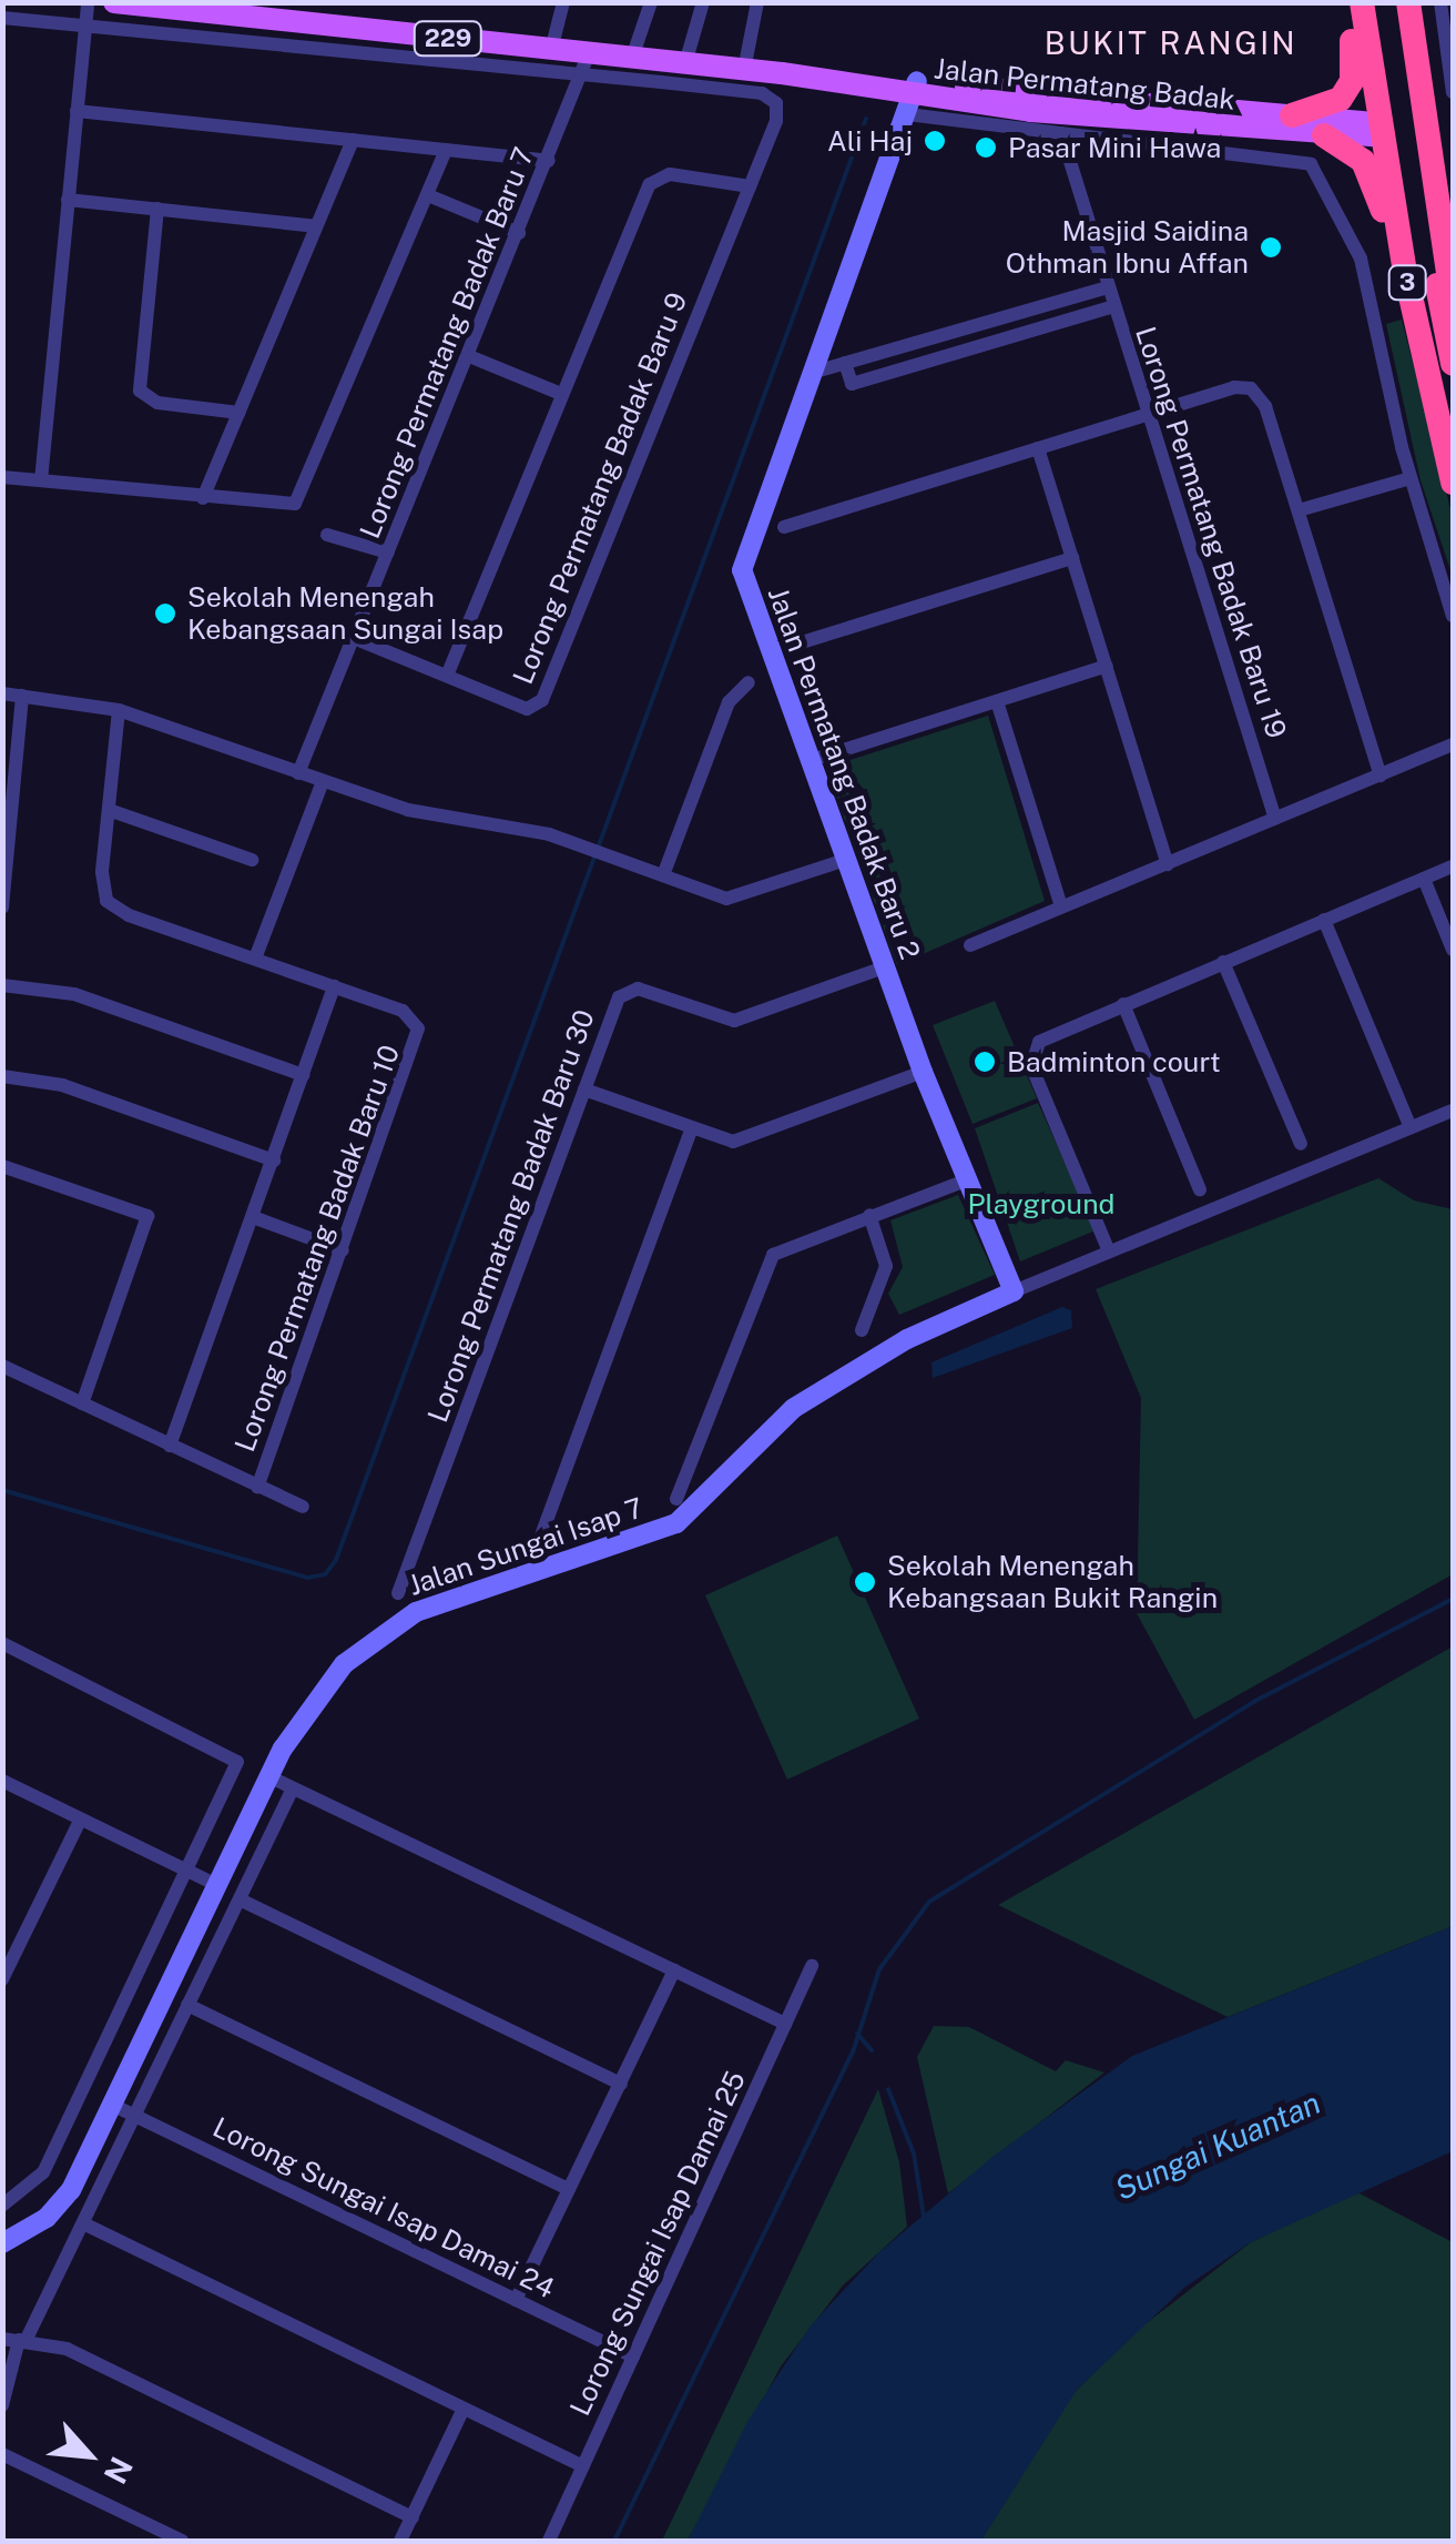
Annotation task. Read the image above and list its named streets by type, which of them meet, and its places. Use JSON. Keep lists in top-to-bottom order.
{
  "streets": {
    "highway": ["3"],
    "main road": ["229", "Jalan Permatang Badak"],
    "street": [
      "Lorong Permatang Badak Baru 7",
      "Lorong Permatang Badak Baru 9",
      "Lorong Permatang Badak Baru 19",
      "Jalan Permatang Badak Baru 2",
      "Lorong Permatang Badak Baru 30",
      "Lorong Permatang Badak Baru 10",
      "Jalan Sungai Isap 7",
      "Lorong Sungai Isap Damai 24",
      "Lorong Sungai Isap Damai 25"
    ]
  },
  "crossings": [
    ["Jalan Permatang Badak", "3"],
    ["Jalan Permatang Badak", "Lorong Permatang Badak Baru 7"],
    ["Jalan Permatang Badak", "Lorong Permatang Badak Baru 9"],
    ["Jalan Permatang Badak", "Jalan Permatang Badak Baru 2"],
    ["Lorong Permatang Badak Baru 7", "Lorong Permatang Badak Baru 9"],
    ["Jalan Permatang Badak Baru 2", "Lorong Permatang Badak Baru 30"],
    ["Jalan Permatang Badak Baru 2", "Jalan Sungai Isap 7"],
    ["Jalan Sungai Isap 7", "Lorong Sungai Isap Damai 24"],
    ["Lorong Sungai Isap Damai 24", "Lorong Sungai Isap Damai 25"]
  ],
  "districts": ["BUKIT RANGIN"],
  "water": ["Sungai Kuantan"],
  "parks": ["Playground"],
  "places": [
    "Ali Haj",
    "Pasar Mini Hawa",
    "Masjid Saidina Othman Ibnu Affan",
    "Sekolah Menengah Kebangsaan Sungai Isap",
    "Badminton court",
    "Sekolah Menengah Kebangsaan Bukit Rangin"
  ],
  "north": "bottom right"
}
